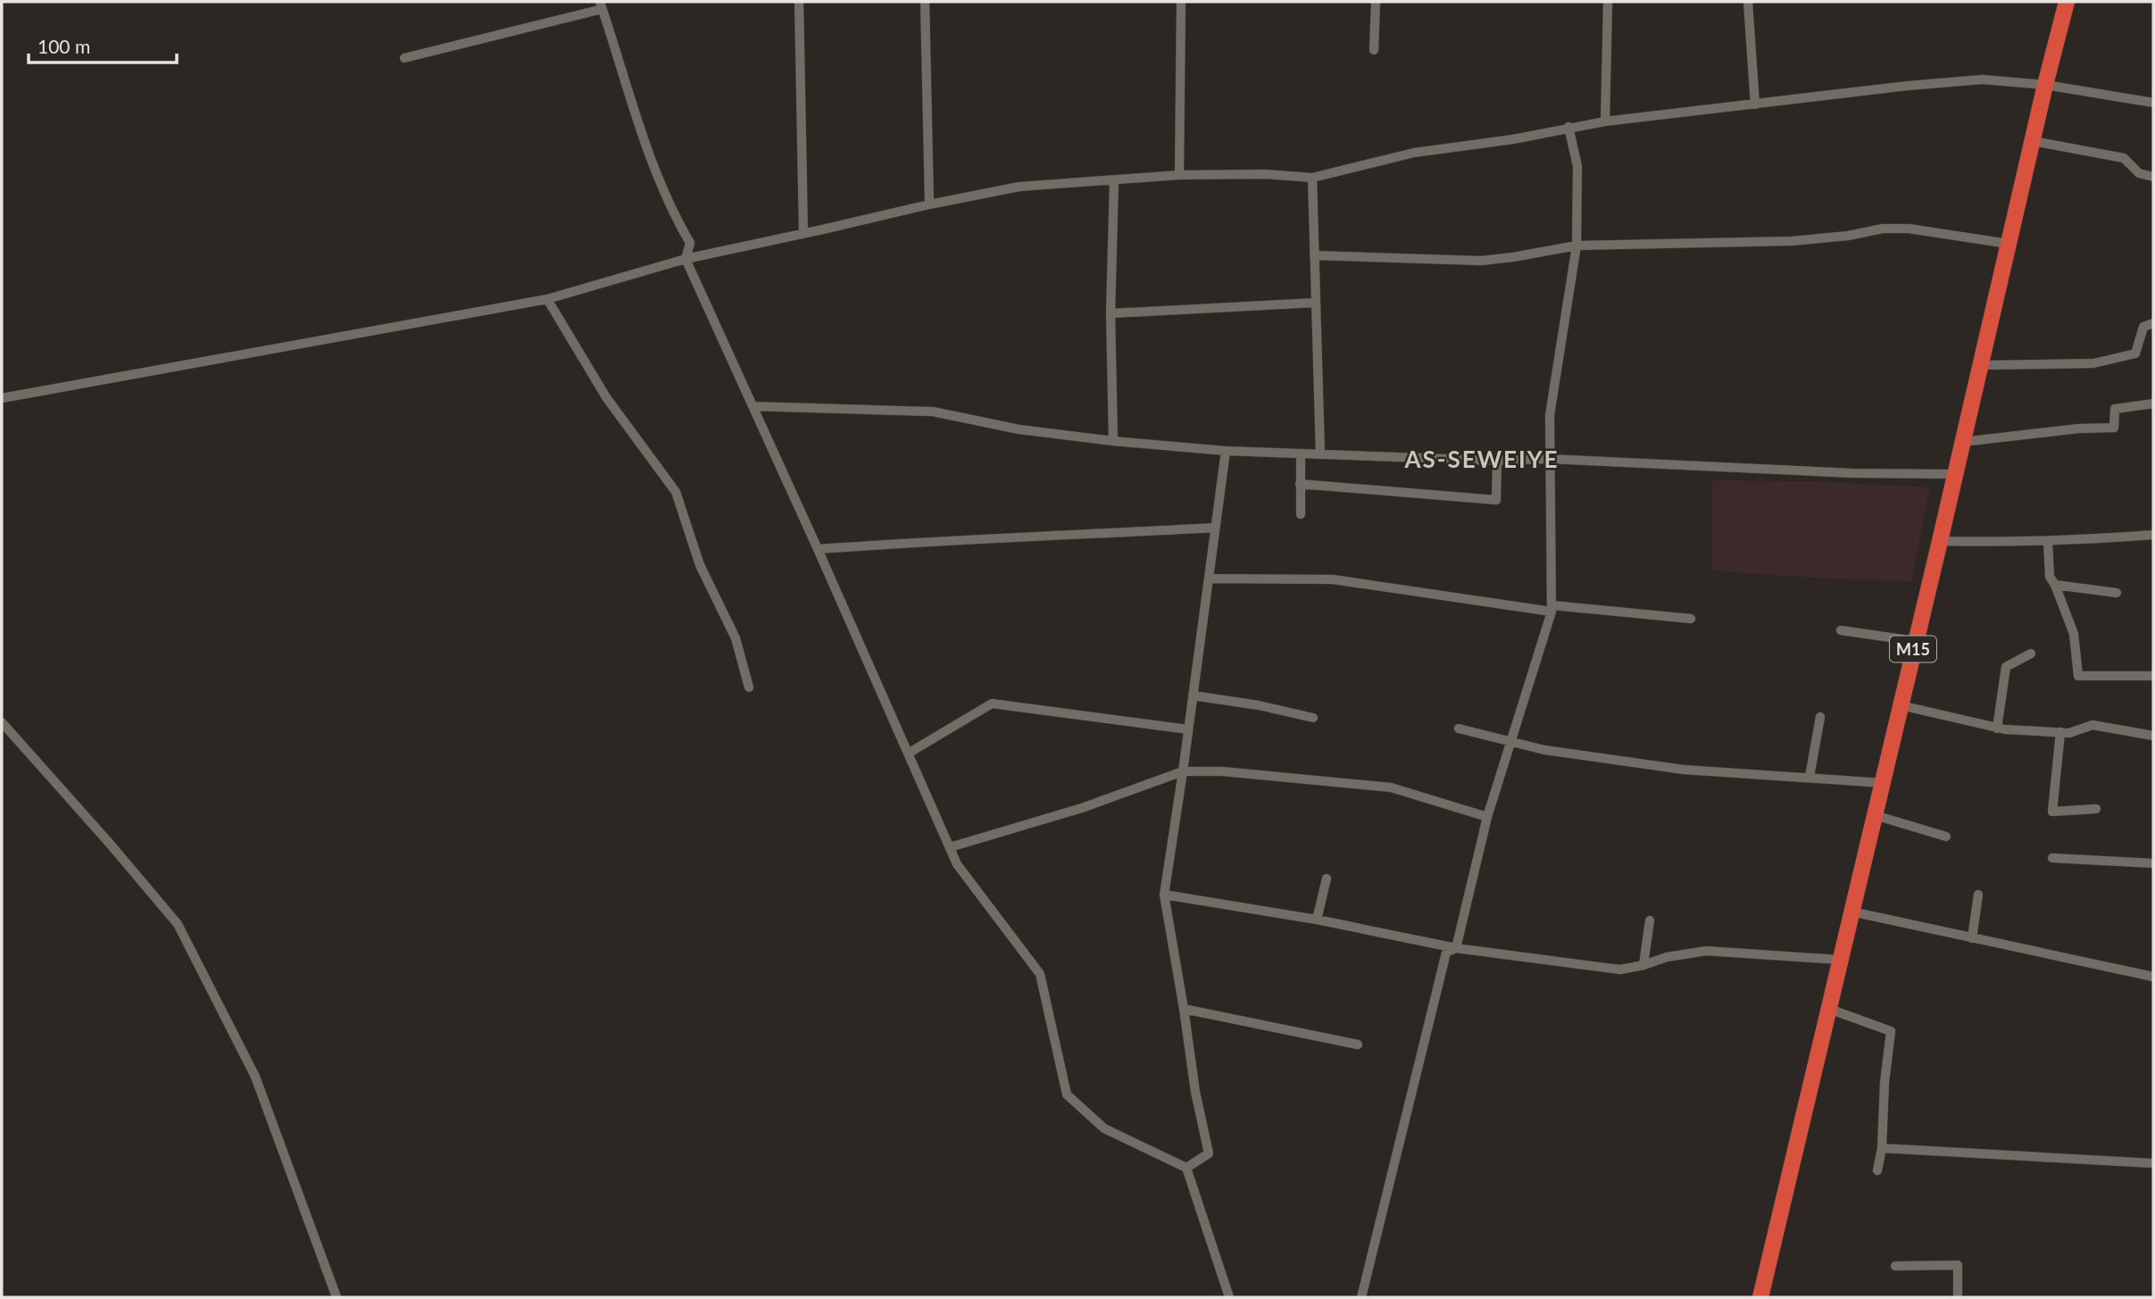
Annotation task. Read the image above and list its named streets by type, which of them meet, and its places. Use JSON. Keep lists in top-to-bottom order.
{
  "streets": {
    "highway": ["M15"]
  },
  "districts": ["AS-SEWEIYE"],
  "scale_bar": "100 m"
}
